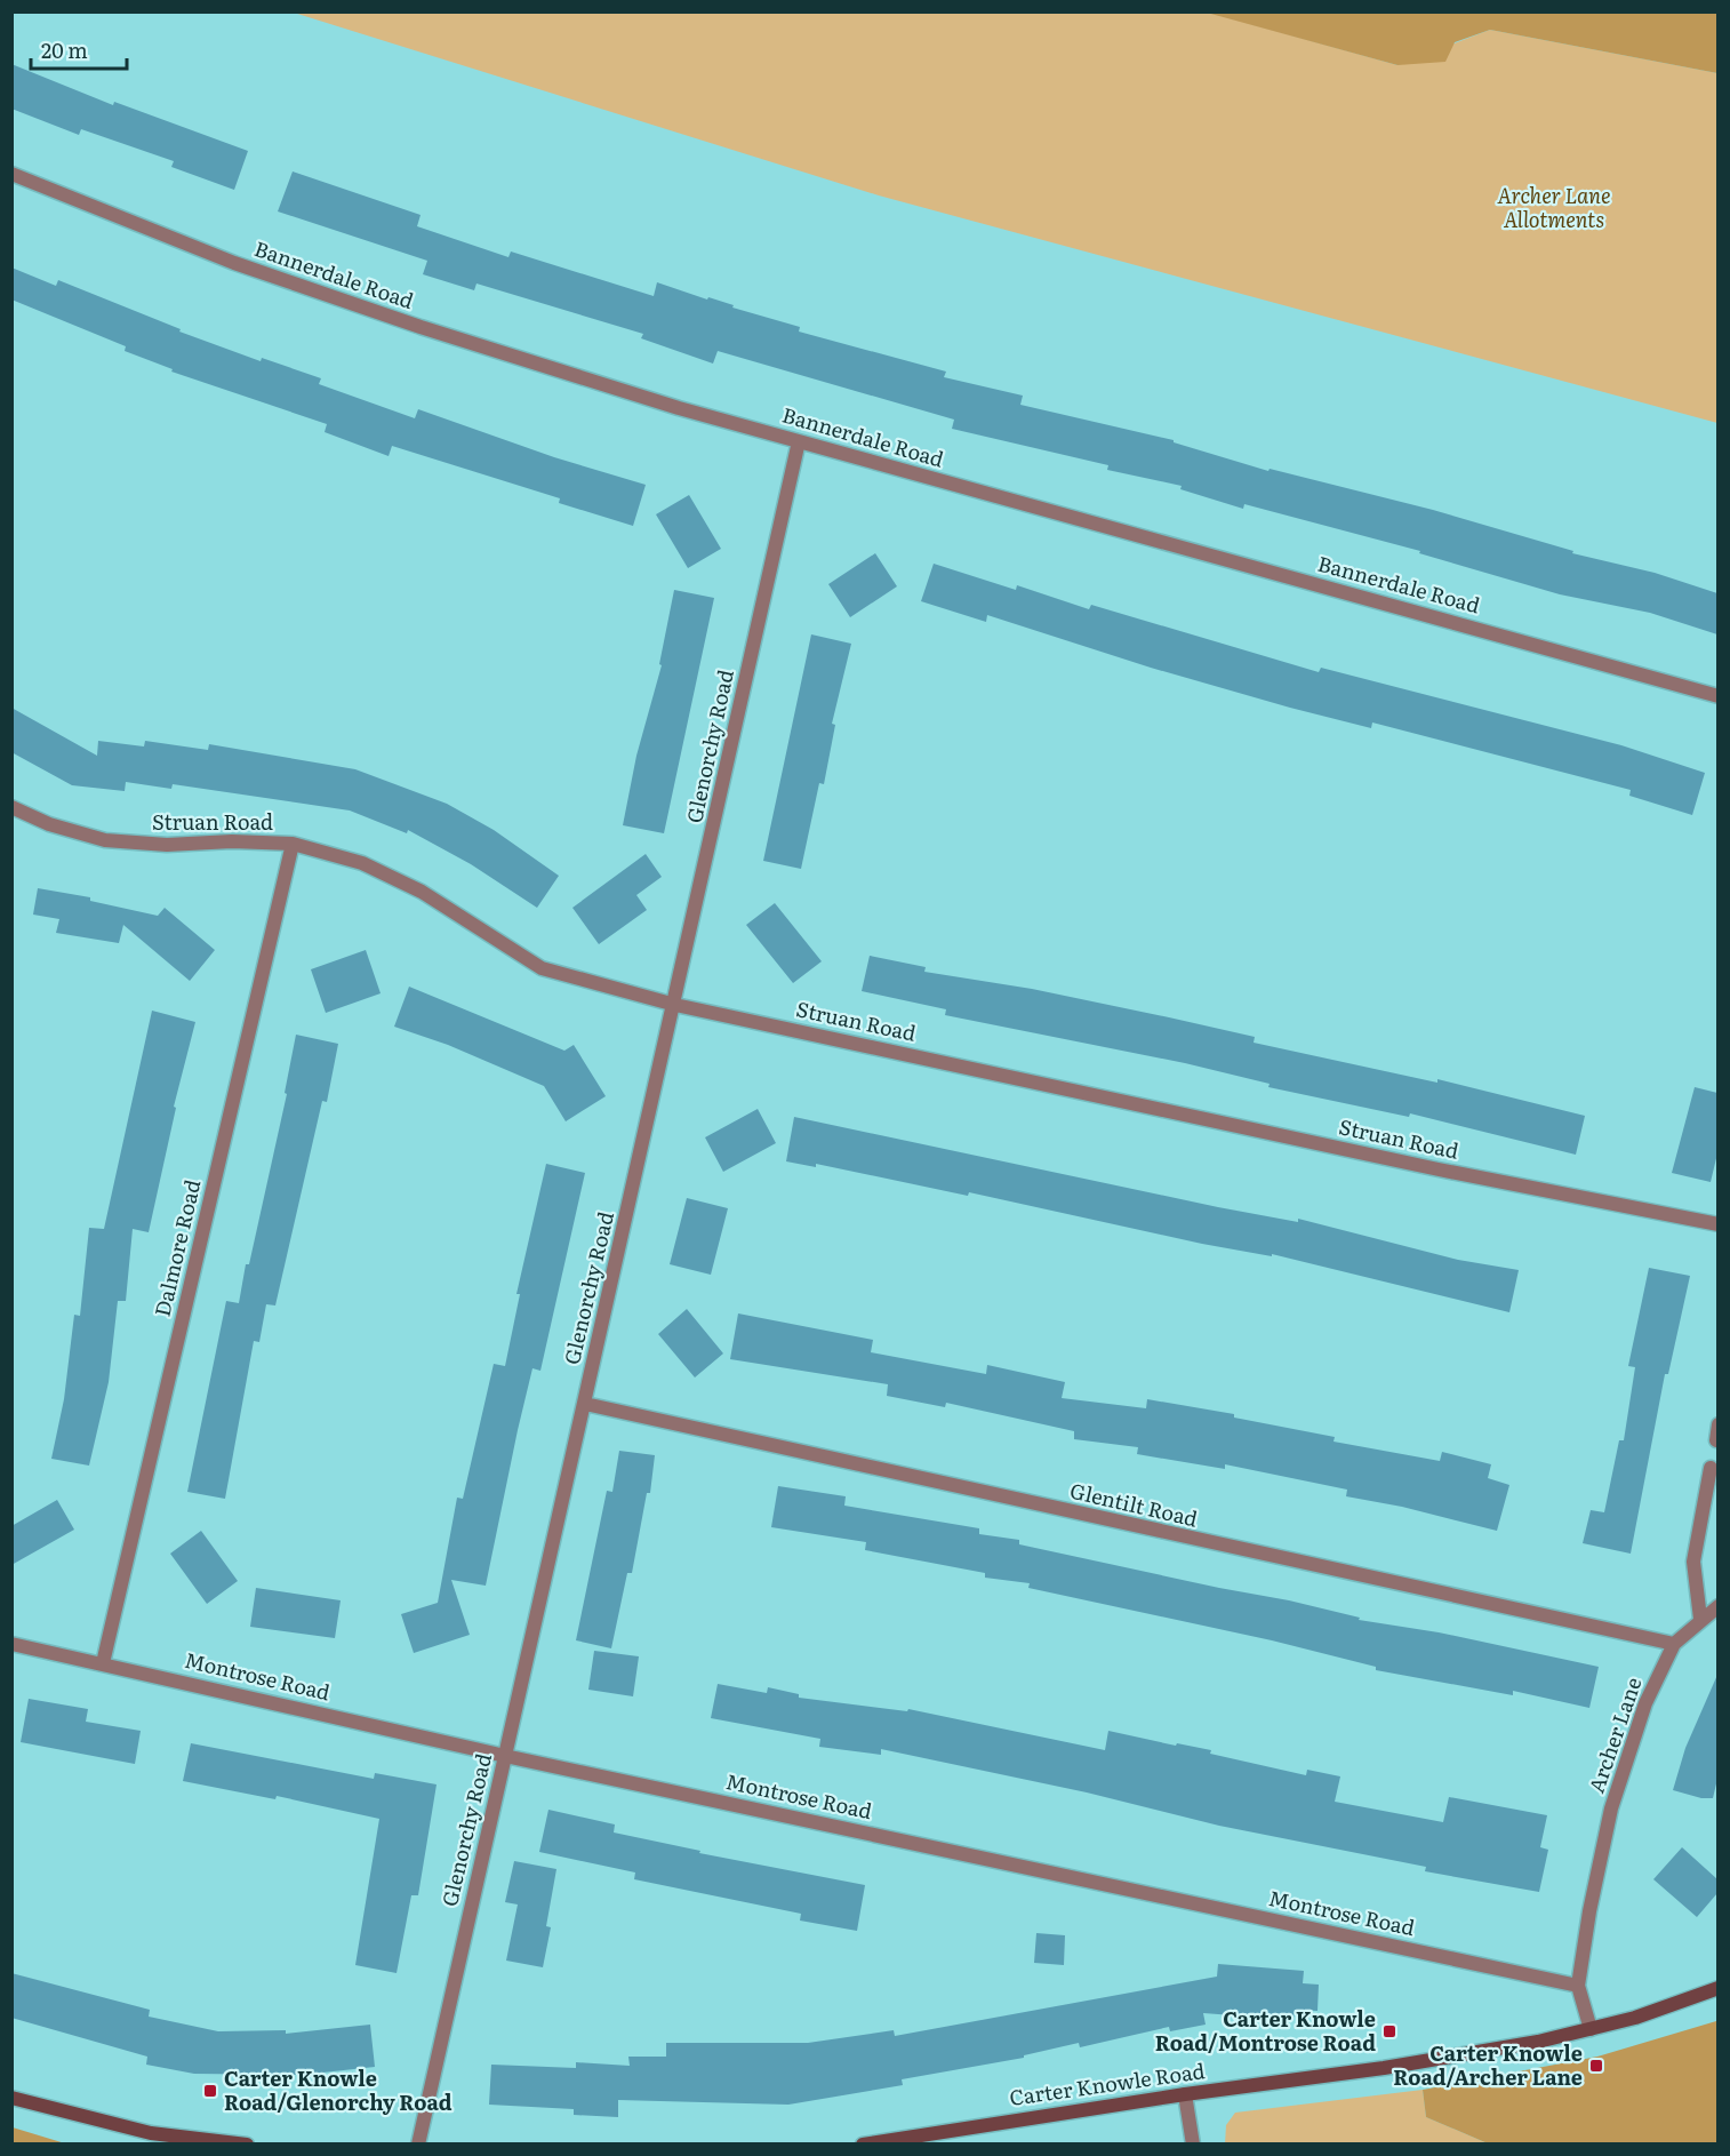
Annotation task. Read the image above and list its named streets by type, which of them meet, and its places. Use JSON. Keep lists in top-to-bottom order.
{
  "streets": {
    "street": [
      "Bannerdale Road",
      "Glenorchy Road",
      "Struan Road",
      "Dalmore Road",
      "Glentilt Road",
      "Montrose Road",
      "Archer Lane",
      "Carter Knowle Road"
    ]
  },
  "crossings": [
    ["Bannerdale Road", "Glenorchy Road"],
    ["Glenorchy Road", "Struan Road"],
    ["Glenorchy Road", "Glentilt Road"],
    ["Glenorchy Road", "Montrose Road"],
    ["Struan Road", "Dalmore Road"],
    ["Dalmore Road", "Montrose Road"],
    ["Glentilt Road", "Archer Lane"],
    ["Montrose Road", "Archer Lane"],
    ["Archer Lane", "Carter Knowle Road"]
  ],
  "parks": ["Archer Lane Allotments"],
  "places": {
    "transit": ["Carter Knowle Road/Montrose Road", "Carter Knowle Road/Archer Lane", "Carter Knowle Road/Glenorchy Road"]
  },
  "scale_bar": "20 m"
}
